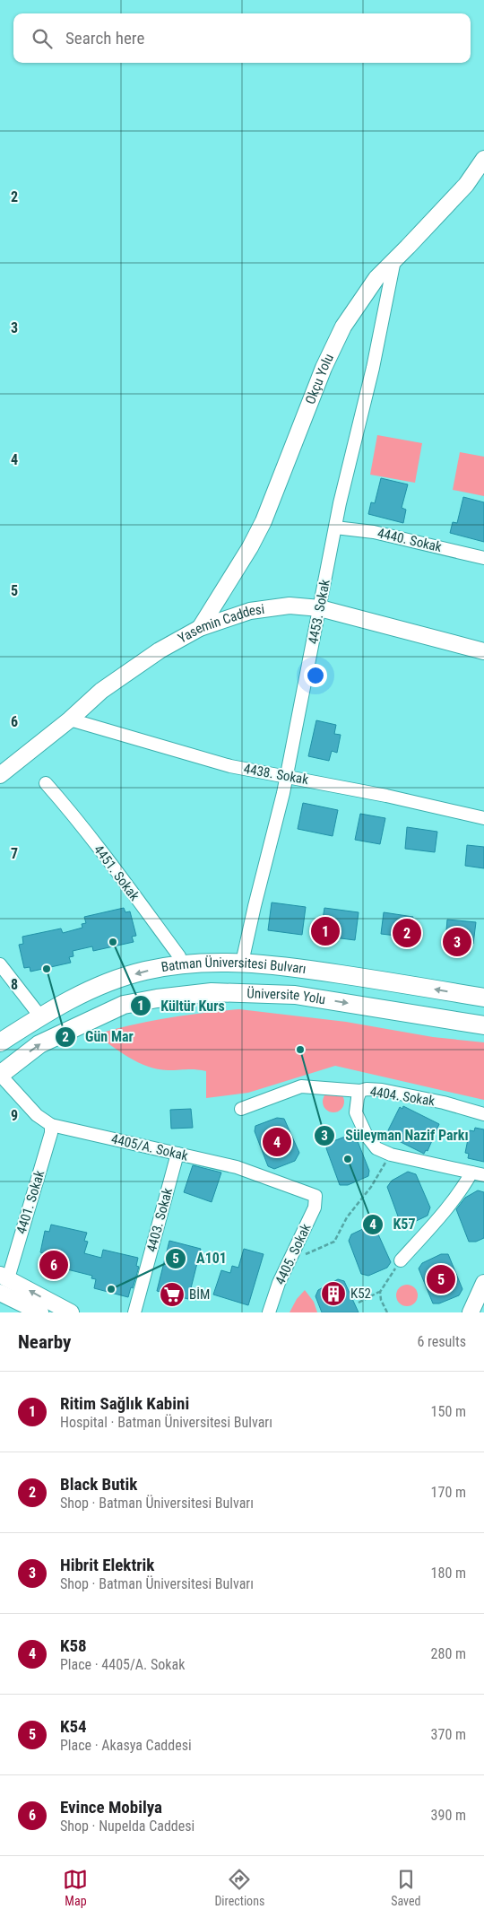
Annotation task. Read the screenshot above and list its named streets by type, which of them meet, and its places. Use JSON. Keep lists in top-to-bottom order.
{
  "streets": {
    "main road": ["Batman Üniversitesi Bulvarı", "Üniversite Yolu"],
    "street": [
      "Okçu Yolu",
      "4440. Sokak",
      "4453. Sokak",
      "Yasemin Caddesi",
      "4438. Sokak",
      "4451. Sokak",
      "4404. Sokak",
      "4405/A. Sokak",
      "4401. Sokak",
      "4403. Sokak",
      "4405. Sokak"
    ]
  },
  "crossings": [
    ["Okçu Yolu", "4453. Sokak"],
    ["Okçu Yolu", "Yasemin Caddesi"],
    ["4440. Sokak", "4453. Sokak"],
    ["4453. Sokak", "Yasemin Caddesi"],
    ["4453. Sokak", "4438. Sokak"],
    ["4453. Sokak", "Batman Üniversitesi Bulvarı"],
    ["Yasemin Caddesi", "4438. Sokak"],
    ["4451. Sokak", "Batman Üniversitesi Bulvarı"],
    ["Üniversite Yolu", "4405/A. Sokak"],
    ["4405/A. Sokak", "4401. Sokak"],
    ["4405/A. Sokak", "4403. Sokak"],
    ["4405/A. Sokak", "4405. Sokak"]
  ],
  "one_way": ["Batman Üniversitesi Bulvarı", "Üniversite Yolu"],
  "places": {
    "other": [
      "Kültür Kurs",
      "Gün Mar",
      "Süleyman Nazif Parkı",
      "K57",
      "A101"
    ],
    "building": ["K52"],
    "supermarket": ["BİM"]
  },
  "page": {
    "search": "Search here",
    "pins": [
      "1",
      "2",
      "3",
      "4",
      "6",
      "5"
    ],
    "heading": ["Nearby", "6 results"],
    "list": [
      {
        "mark": "1",
        "name": "Ritim Sağlık Kabini",
        "note": "Hospital · Batman Üniversitesi Bulvarı",
        "value": "150 m"
      },
      {
        "mark": "2",
        "name": "Black Butik",
        "note": "Shop · Batman Üniversitesi Bulvarı",
        "value": "170 m"
      },
      {
        "mark": "3",
        "name": "Hibrit Elektrik",
        "note": "Shop · Batman Üniversitesi Bulvarı",
        "value": "180 m"
      },
      {
        "mark": "4",
        "name": "K58",
        "note": "Place · 4405/A. Sokak",
        "value": "280 m"
      },
      {
        "mark": "5",
        "name": "K54",
        "note": "Place · Akasya Caddesi",
        "value": "370 m"
      },
      {
        "mark": "6",
        "name": "Evince Mobilya",
        "note": "Shop · Nupelda Caddesi",
        "value": "390 m"
      }
    ],
    "nav": ["Map", "Directions", "Saved"]
  },
  "grid": {
    "rows": [
      "2",
      "3",
      "4",
      "5",
      "6",
      "7",
      "8",
      "9"
    ]
  }
}
